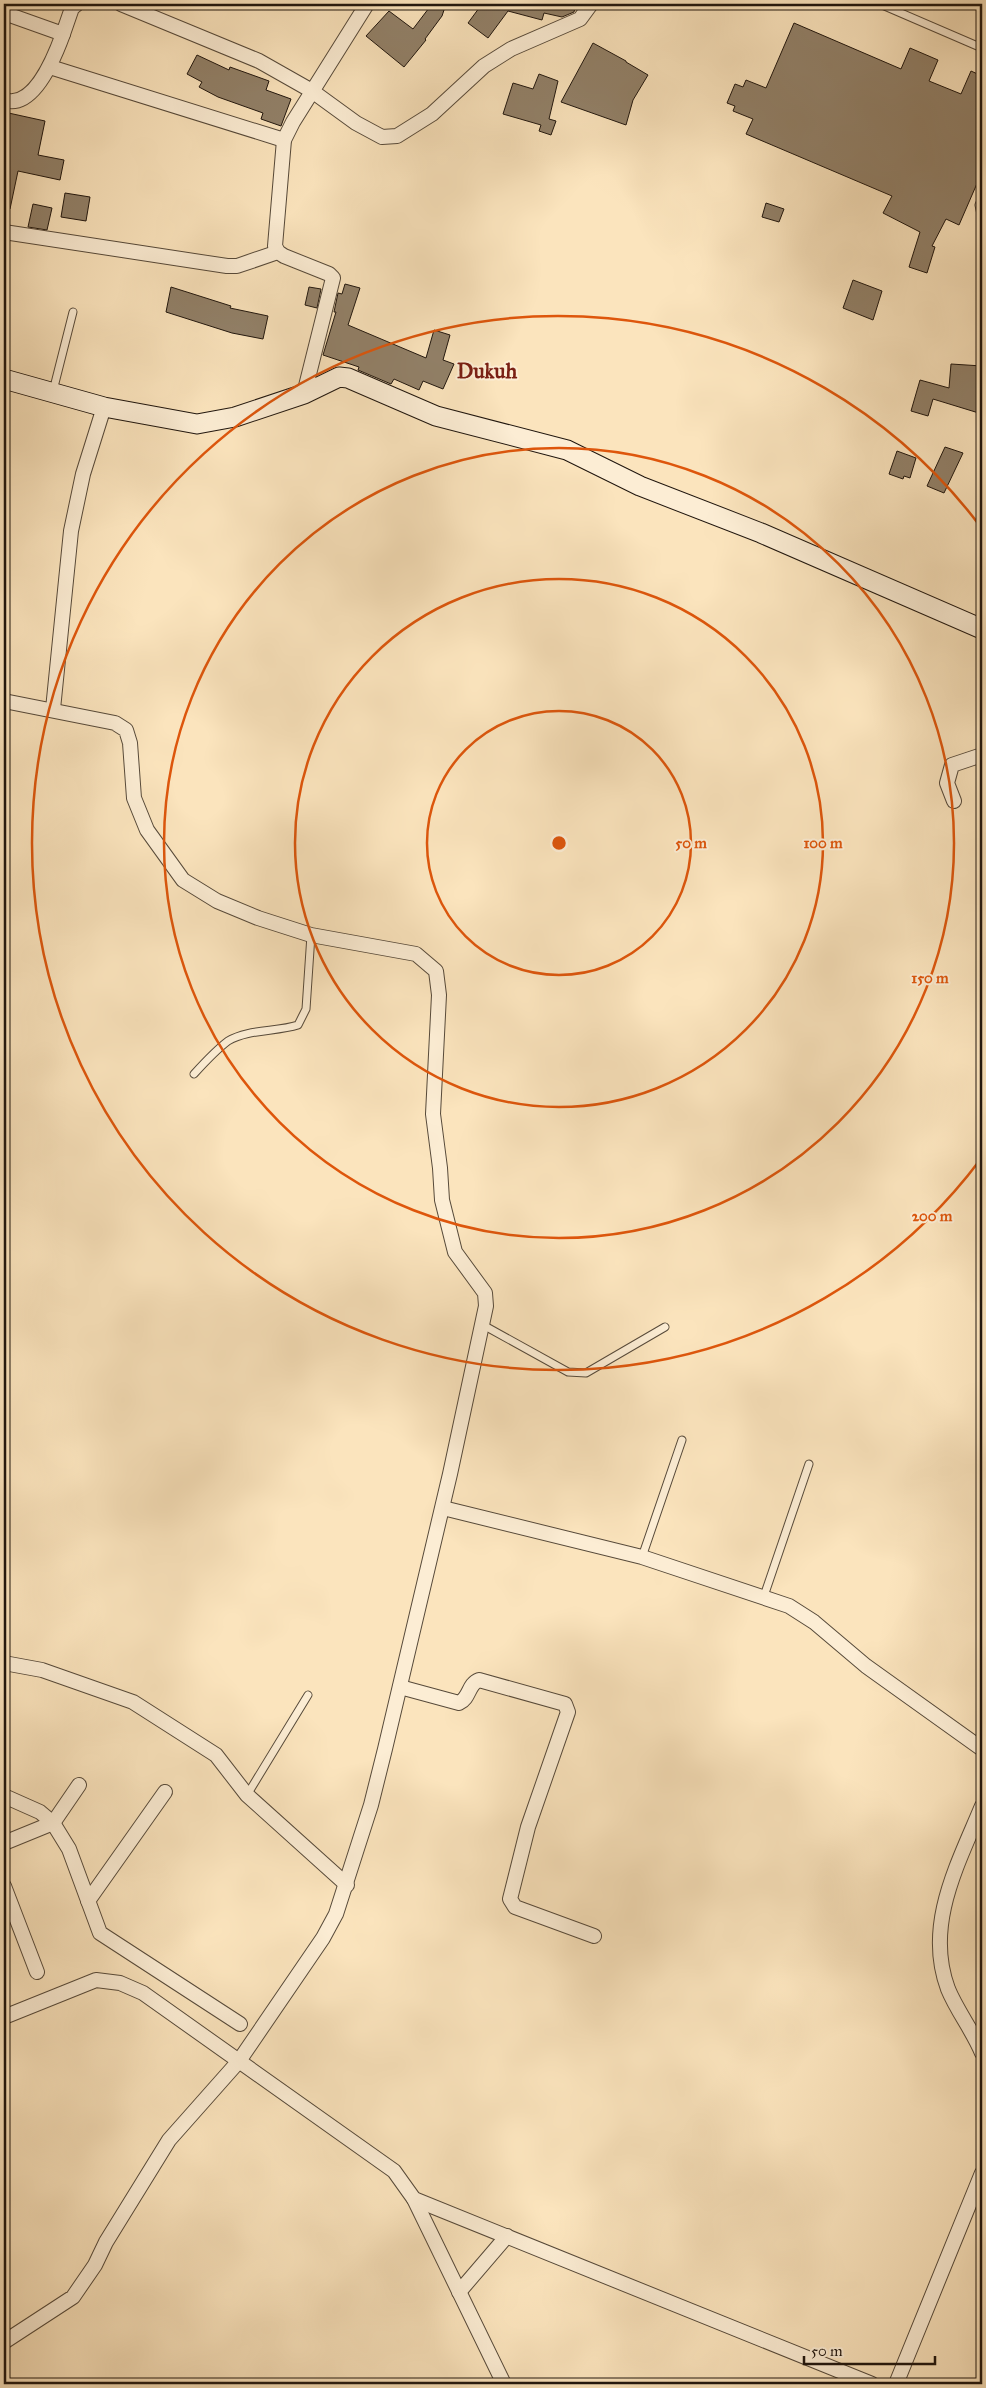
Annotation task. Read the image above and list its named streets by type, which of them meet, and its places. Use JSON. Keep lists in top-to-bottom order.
{
  "districts": ["Dukuh"],
  "scale_bar": "50 m",
  "rings": [
    "50 m",
    "100 m",
    "150 m",
    "200 m"
  ]
}
